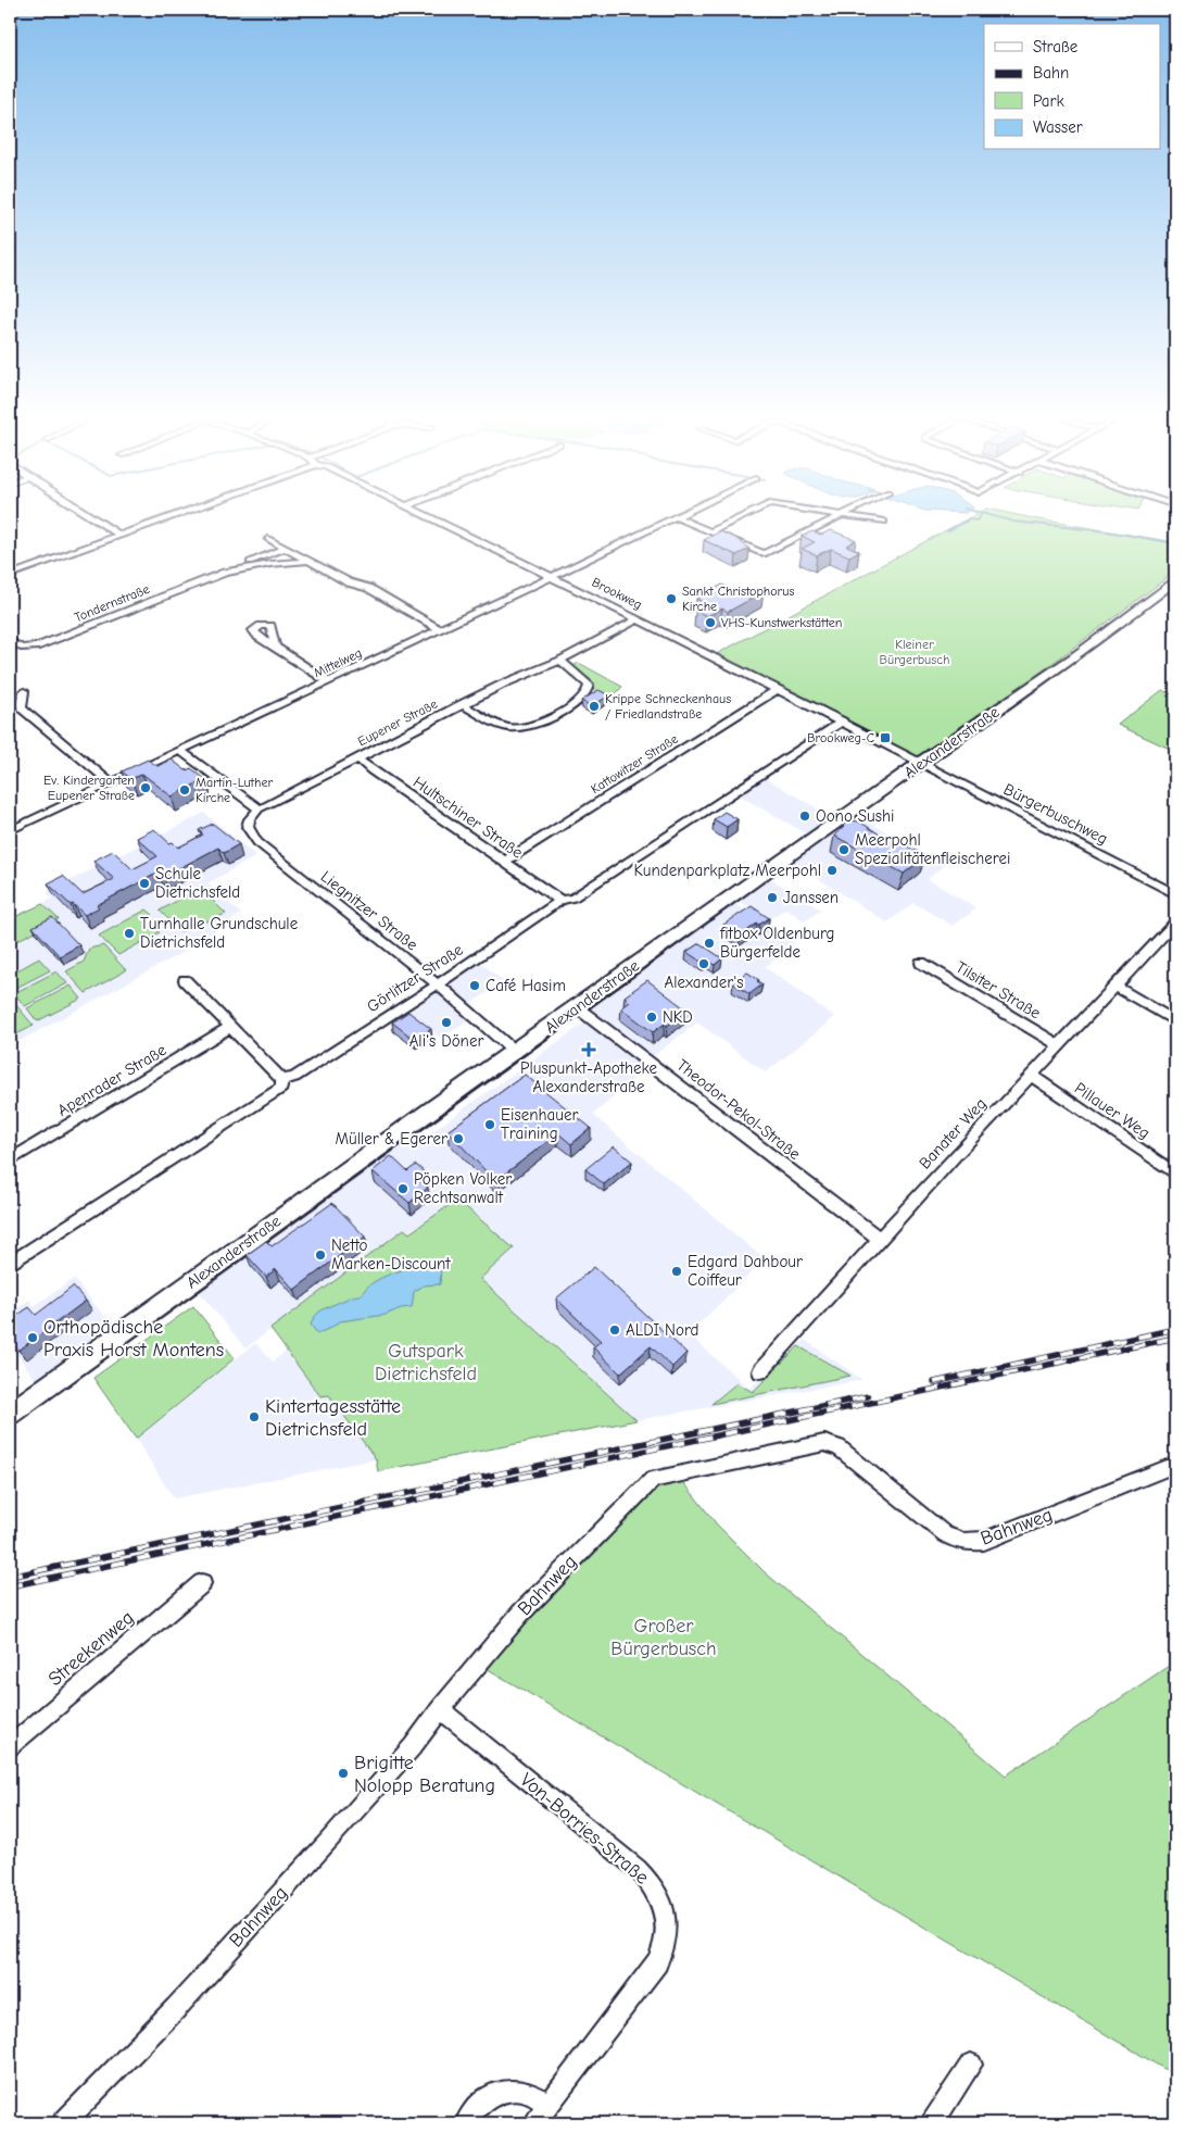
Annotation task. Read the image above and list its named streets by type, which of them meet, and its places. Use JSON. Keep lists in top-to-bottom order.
{
  "streets": {
    "main road": ["Alexanderstraße"],
    "street": [
      "Brookweg",
      "Tondernstraße",
      "Mittelweg",
      "Eupener Straße",
      "Kattowitzer Straße",
      "Bürgerbuschweg",
      "Hultschiner Straße",
      "Liegnitzer Straße",
      "Görlitzer Straße",
      "Tilsiter Straße",
      "Apenrader Straße",
      "Theodor-Pekol-Straße",
      "Pillauer Weg",
      "Banater Weg",
      "Bahnweg",
      "Streekenweg",
      "Von-Borries-Straße"
    ]
  },
  "crossings": [
    ["Brookweg", "Mittelweg"],
    ["Brookweg", "Eupener Straße"],
    ["Brookweg", "Alexanderstraße"],
    ["Brookweg", "Kattowitzer Straße"],
    ["Brookweg", "Bürgerbuschweg"],
    ["Brookweg", "Görlitzer Straße"],
    ["Eupener Straße", "Hultschiner Straße"],
    ["Eupener Straße", "Liegnitzer Straße"],
    ["Alexanderstraße", "Bürgerbuschweg"],
    ["Alexanderstraße", "Liegnitzer Straße"],
    ["Alexanderstraße", "Theodor-Pekol-Straße"],
    ["Kattowitzer Straße", "Hultschiner Straße"],
    ["Hultschiner Straße", "Görlitzer Straße"],
    ["Liegnitzer Straße", "Görlitzer Straße"],
    ["Tilsiter Straße", "Banater Weg"],
    ["Theodor-Pekol-Straße", "Banater Weg"],
    ["Pillauer Weg", "Banater Weg"],
    ["Bahnweg", "Von-Borries-Straße"]
  ],
  "parks": ["Kleiner Bürgerbusch", "Gutspark Dietrichsfeld", "Großer Bürgerbusch"],
  "places": {
    "other": [
      "Sankt Christophorus Kirche",
      "VHS-Kunstwerkstätten",
      "Krippe Schneckenhaus / Friedlandstraße",
      "Ev. Kindergarten Eupener Straße",
      "Martin-Luther Kirche",
      "Oono Sushi",
      "Meerpohl Spezialitätenfleischerei",
      "Kundenparkplatz Meerpohl",
      "Schule Dietrichsfeld",
      "Janssen",
      "Turnhalle Grundschule Dietrichsfeld",
      "fitbox Oldenburg Bürgerfelde",
      "Alexander's",
      "Café Hasim",
      "NKD",
      "Ali's Döner",
      "Eisenhauer Training",
      "Müller & Egerer",
      "Pöpken Volker Rechtsanwalt",
      "Netto Marken-Discount",
      "Edgard Dahbour Coiffeur",
      "ALDI Nord",
      "Orthopädische Praxis Horst Montens",
      "Kintertagesstätte Dietrichsfeld",
      "Brigitte Nolopp Beratung"
    ],
    "transit": ["Brookweg-C"],
    "health": ["Pluspunkt-Apotheke Alexanderstraße"]
  },
  "legend": [
    "Straße",
    "Bahn",
    "Park",
    "Wasser"
  ]
}
